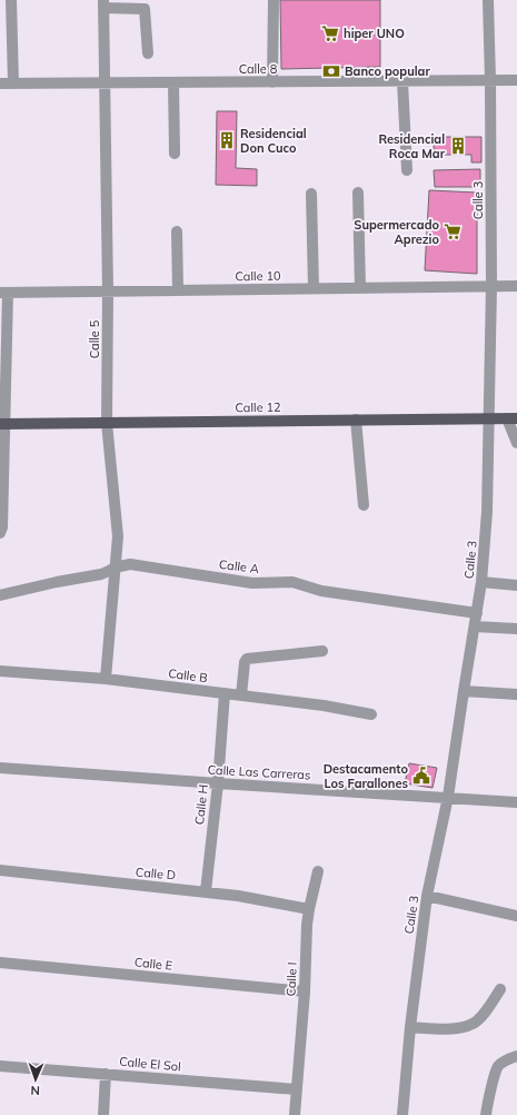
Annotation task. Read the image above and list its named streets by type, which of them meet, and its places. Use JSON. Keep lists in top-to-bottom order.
{
  "streets": {
    "main road": ["Calle 12"],
    "street": [
      "Calle 8",
      "Calle 3",
      "Calle 10",
      "Calle 5",
      "Calle A",
      "Calle B",
      "Calle Las Carreras",
      "Calle H",
      "Calle D",
      "Calle E",
      "Calle I",
      "Calle El Sol"
    ]
  },
  "crossings": [
    ["Calle 8", "Calle 3"],
    ["Calle 8", "Calle 5"],
    ["Calle 3", "Calle 10"],
    ["Calle 3", "Calle 12"],
    ["Calle 3", "Calle A"],
    ["Calle 3", "Calle Las Carreras"],
    ["Calle 10", "Calle 5"],
    ["Calle 5", "Calle 12"],
    ["Calle 5", "Calle A"],
    ["Calle 5", "Calle B"],
    ["Calle B", "Calle H"],
    ["Calle Las Carreras", "Calle H"],
    ["Calle H", "Calle D"],
    ["Calle D", "Calle I"],
    ["Calle E", "Calle I"],
    ["Calle I", "Calle El Sol"]
  ],
  "places": {
    "supermarket": ["hiper UNO", "Supermercado Aprezio"],
    "bank": ["Banco popular"],
    "building": ["Residencial Don Cuco", "Residencial Roca Mar"],
    "public building": ["Destacamento Los Farallones"]
  },
  "north": "bottom"
}
